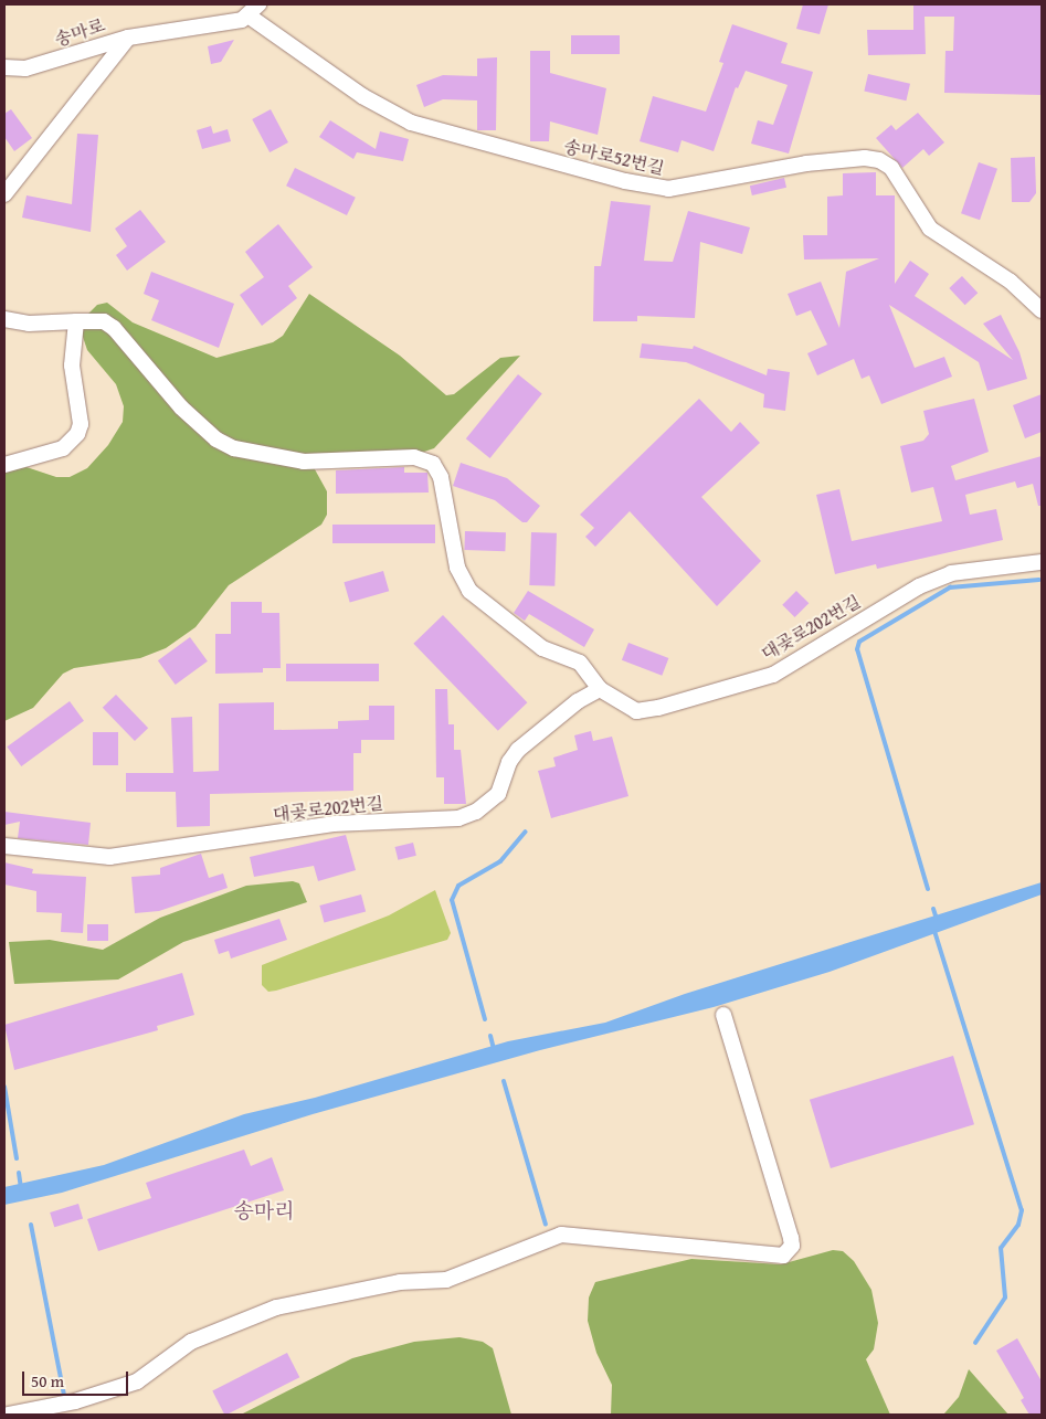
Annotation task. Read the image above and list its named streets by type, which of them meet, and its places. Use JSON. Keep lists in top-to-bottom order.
{
  "streets": {
    "street": ["송마로", "송마로52번길", "대곶로202번길"]
  },
  "crossings": [
    ["송마로", "송마로52번길"]
  ],
  "districts": ["송마리"],
  "scale_bar": "50 m"
}
